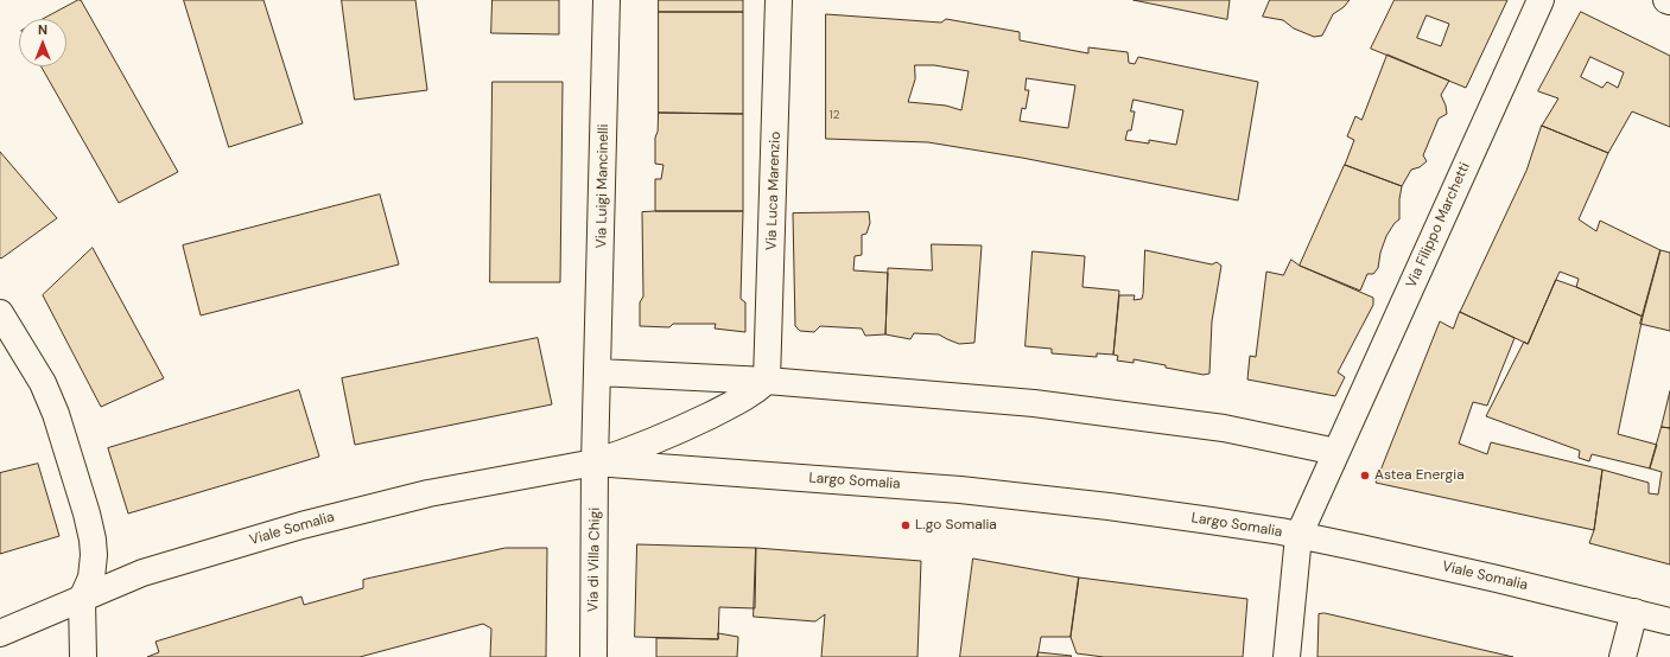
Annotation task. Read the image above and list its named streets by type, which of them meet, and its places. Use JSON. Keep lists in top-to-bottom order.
{
  "streets": {
    "street": [
      "Via Luigi Mancinelli",
      "Via Luca Marenzio",
      "Via Filippo Marchetti",
      "Largo Somalia",
      "Viale Somalia",
      "Via di Villa Chigi"
    ]
  },
  "crossings": [
    ["Via Filippo Marchetti", "Largo Somalia"],
    ["Largo Somalia", "Viale Somalia"],
    ["Largo Somalia", "Via di Villa Chigi"],
    ["Viale Somalia", "Via di Villa Chigi"]
  ],
  "places": ["Astea Energia", "L.go Somalia"],
  "house_numbers": ["12"],
  "north": "top"
}
